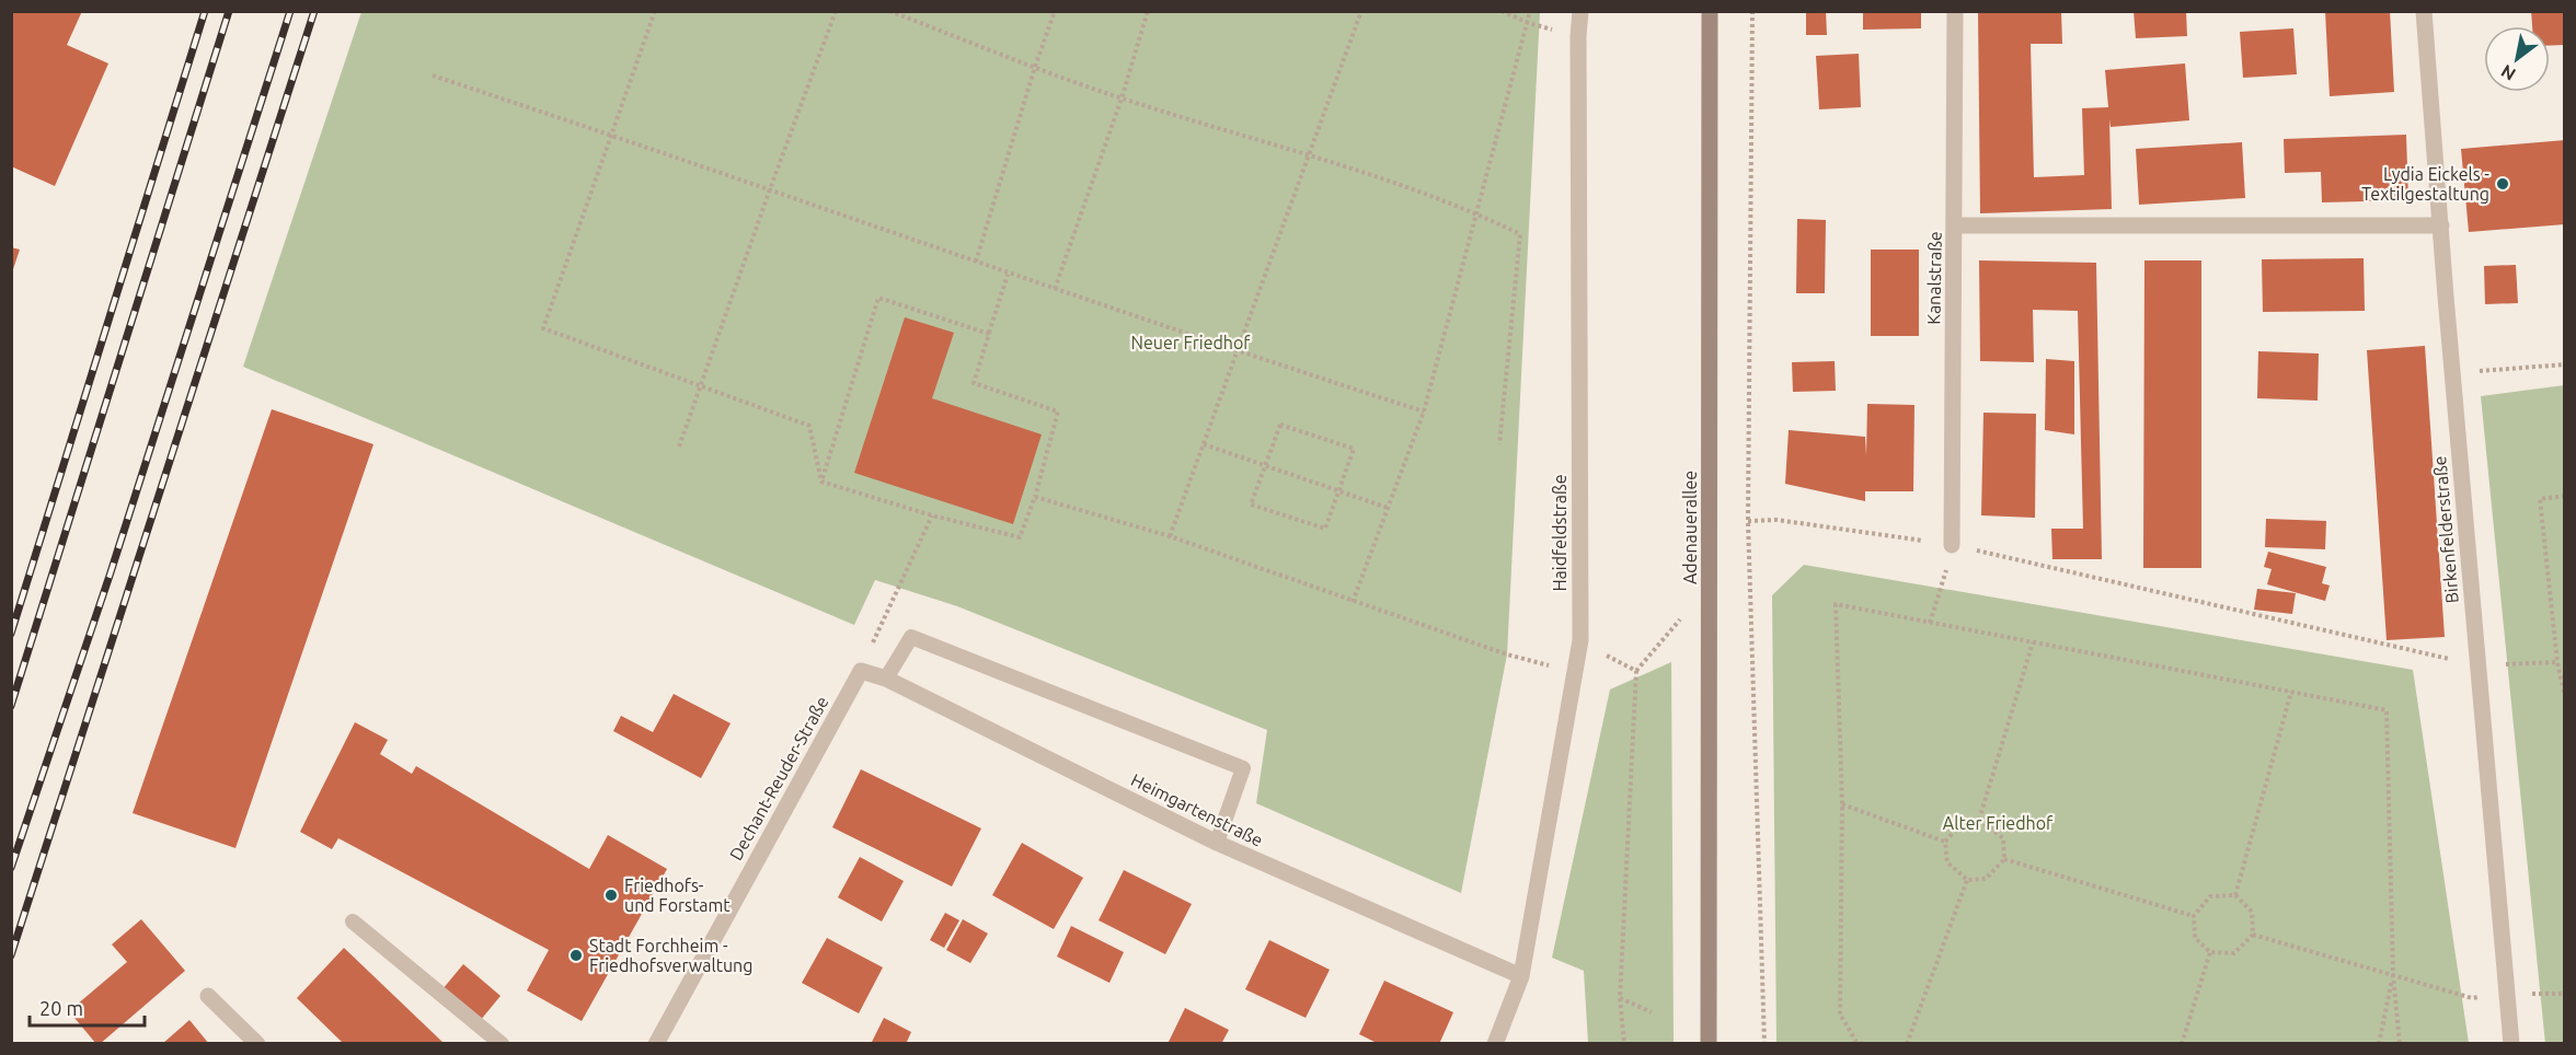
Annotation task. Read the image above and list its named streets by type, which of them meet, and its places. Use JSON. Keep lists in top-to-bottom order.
{
  "streets": {
    "main road": ["Adenauerallee"],
    "street": [
      "Kanalstraße",
      "Birkenfelderstraße",
      "Haidfeldstraße",
      "Dechant-Reuder-Straße",
      "Heimgartenstraße"
    ]
  },
  "crossings": [
    ["Haidfeldstraße", "Heimgartenstraße"],
    ["Dechant-Reuder-Straße", "Heimgartenstraße"]
  ],
  "parks": ["Neuer Friedhof", "Alter Friedhof"],
  "places": ["Lydia Eickels - Textilgestaltung", "Friedhofs- und Forstamt", "Stadt Forchheim - Friedhofsverwaltung"],
  "scale_bar": "20 m",
  "north": "bottom left"
}
